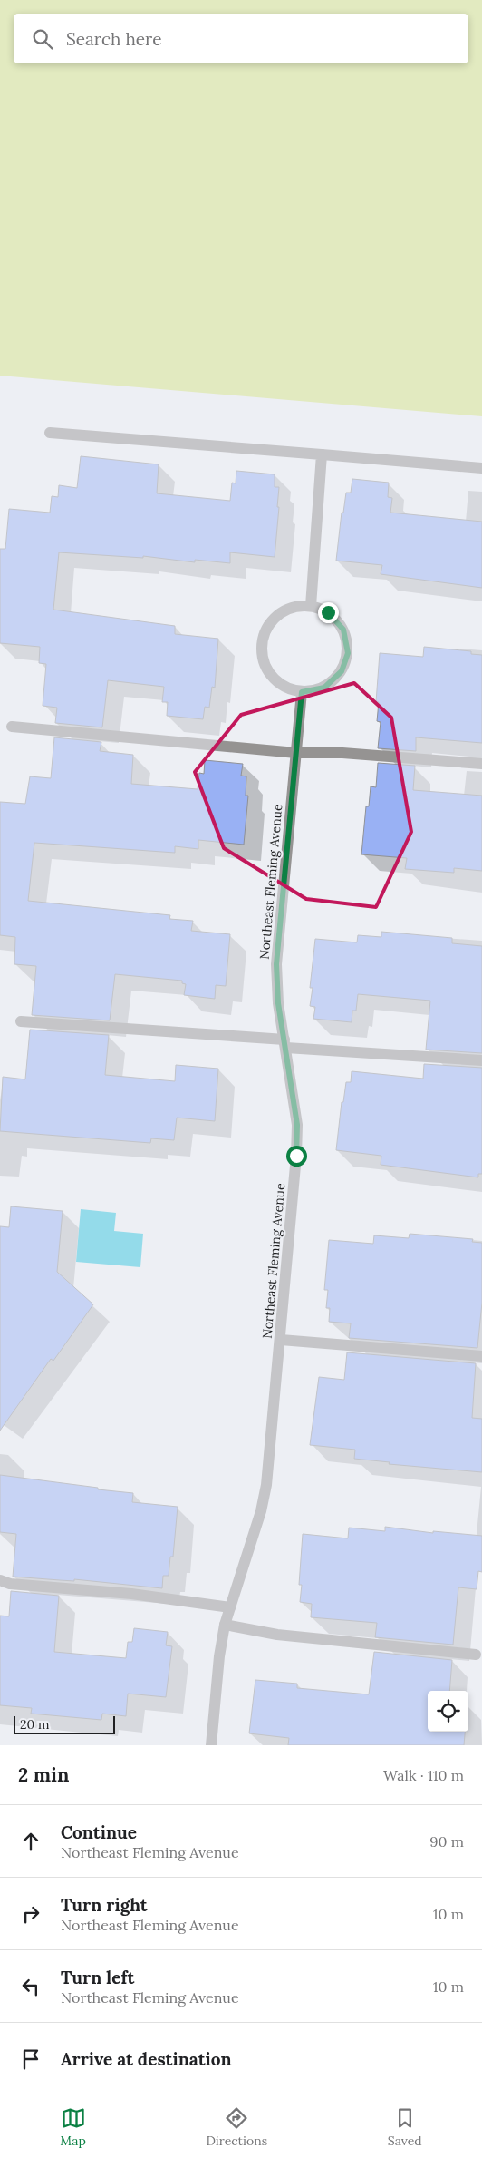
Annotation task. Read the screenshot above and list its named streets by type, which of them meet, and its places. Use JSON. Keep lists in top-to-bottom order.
{
  "streets": {
    "street": ["Northeast Fleming Avenue"]
  },
  "scale_bar": "20 m",
  "page": {
    "search": "Search here",
    "scale": "20 m",
    "heading": ["2 min", "Walk · 110 m"],
    "list": [
      ["Continue", "Northeast Fleming Avenue", "90 m"],
      ["Turn right", "Northeast Fleming Avenue", "10 m"],
      ["Turn left", "Northeast Fleming Avenue", "10 m"],
      "Arrive at destination"
    ],
    "nav": ["Map", "Directions", "Saved"]
  }
}
